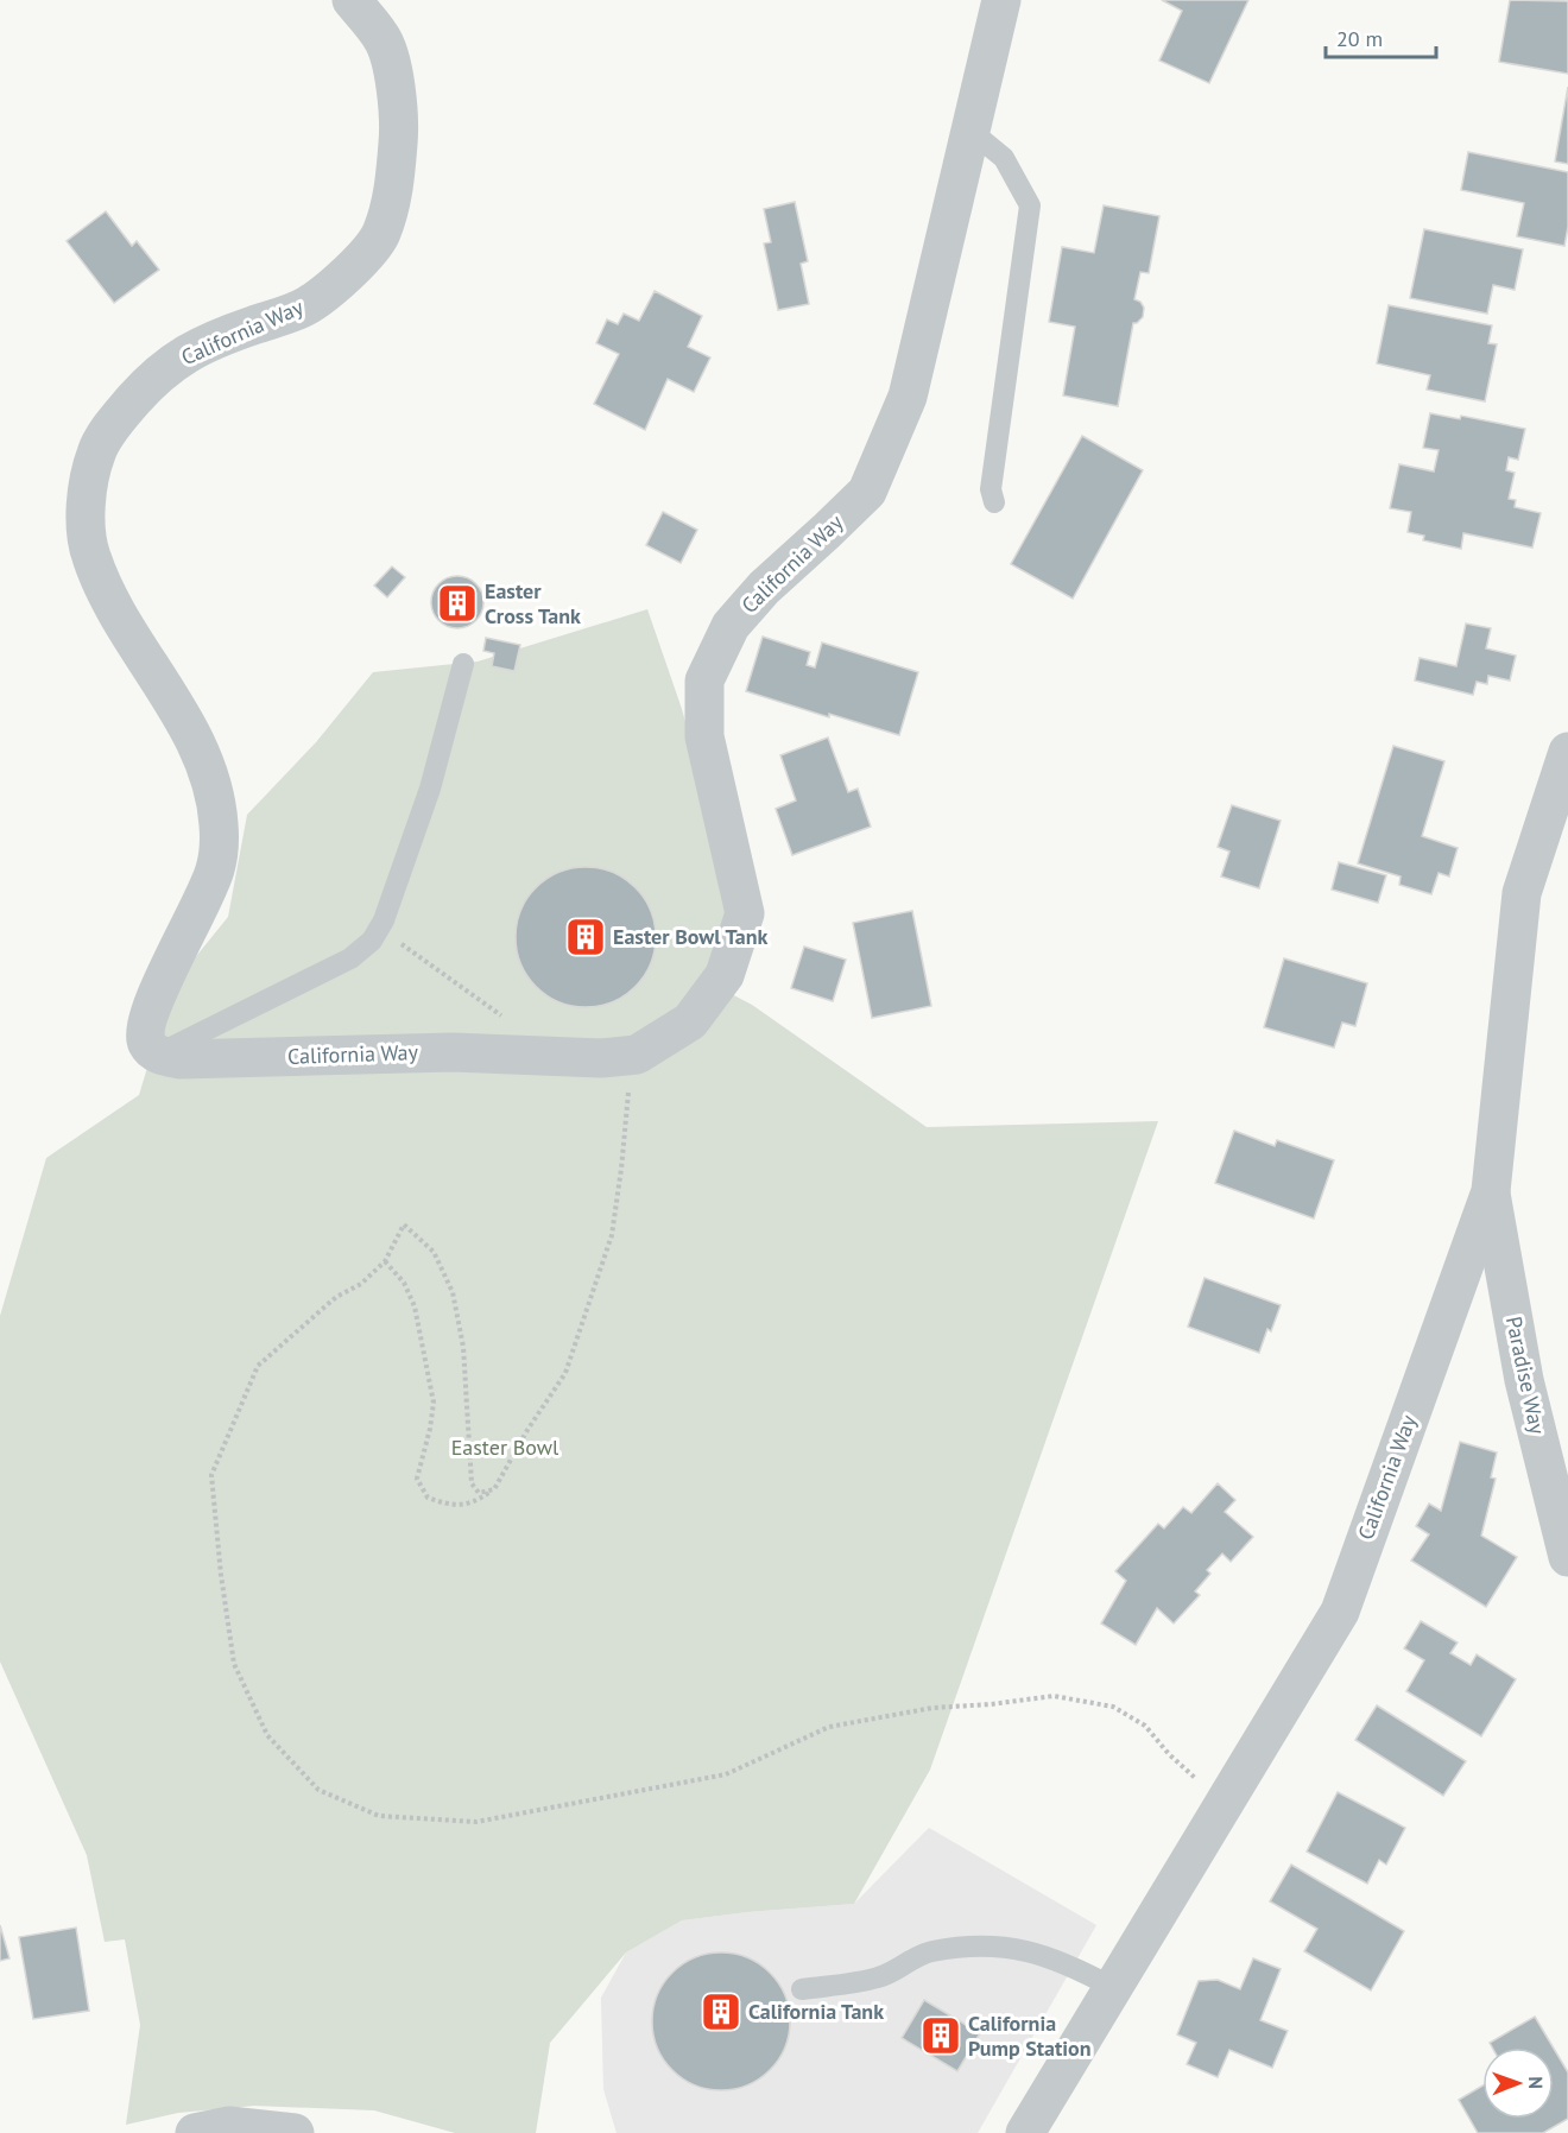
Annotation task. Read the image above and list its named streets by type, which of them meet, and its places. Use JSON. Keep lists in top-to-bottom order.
{
  "streets": {
    "street": ["California Way", "Paradise Way"]
  },
  "crossings": [
    ["California Way", "Paradise Way"]
  ],
  "parks": ["Easter Bowl"],
  "places": {
    "building": [
      "Easter Cross Tank",
      "Easter Bowl Tank",
      "California Tank",
      "California Pump Station"
    ]
  },
  "scale_bar": "20 m",
  "north": "right"
}
